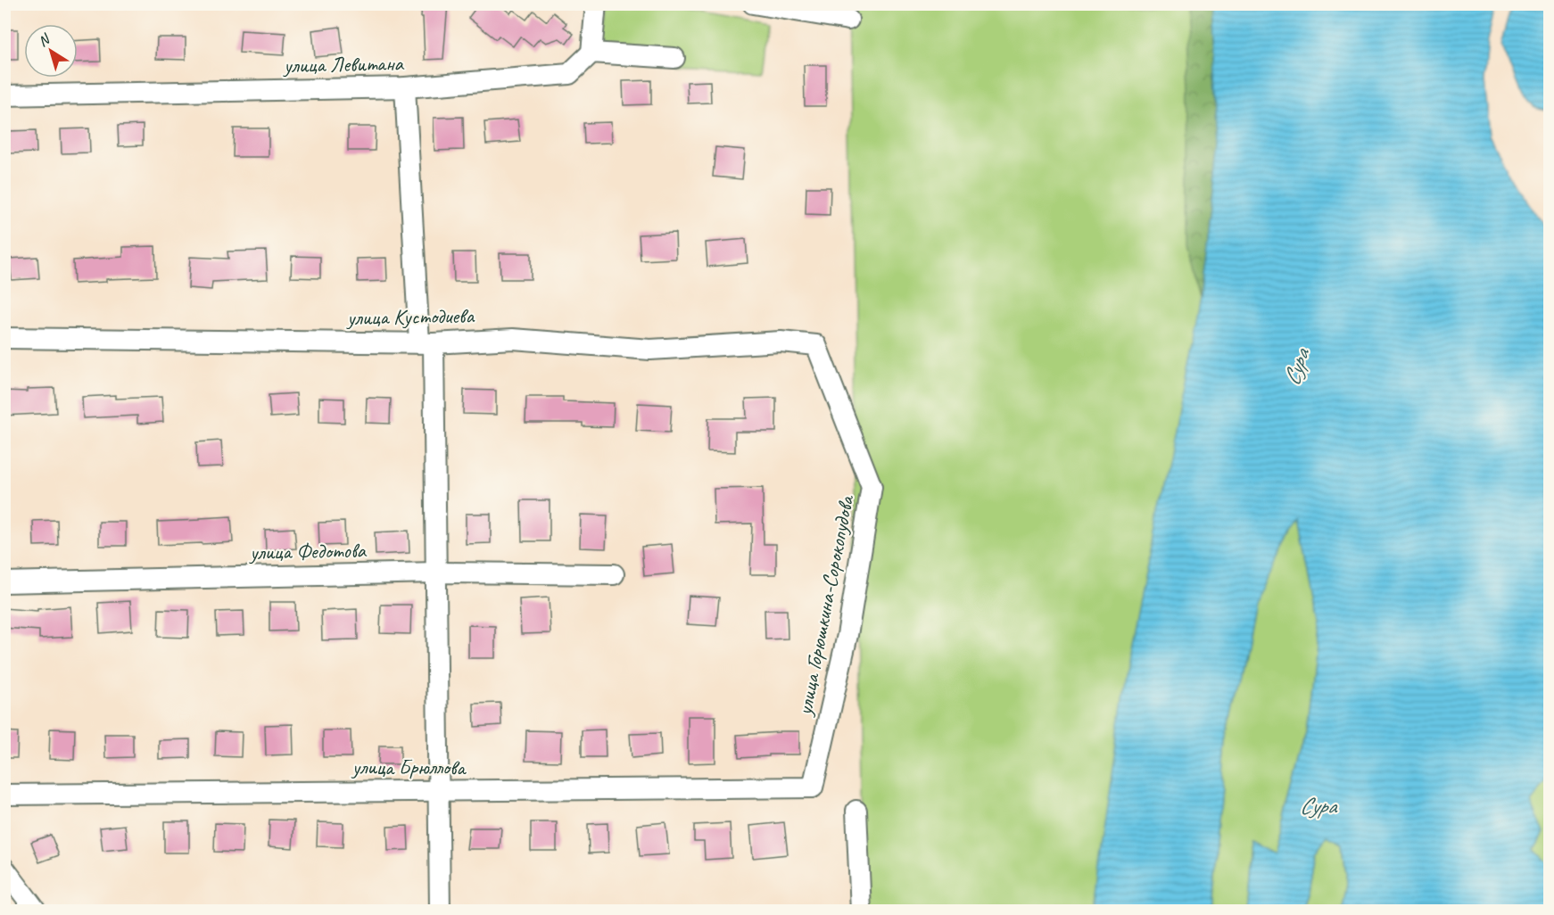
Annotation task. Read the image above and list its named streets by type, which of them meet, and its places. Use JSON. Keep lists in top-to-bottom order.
{
  "streets": {
    "street": [
      "улица Левитана",
      "улица Кустодиева",
      "улица Федотова",
      "улица Горюшкина-Сорокопудова",
      "улица Брюллова"
    ]
  },
  "crossings": [
    ["улица Кустодиева", "улица Горюшкина-Сорокопудова"],
    ["улица Горюшкина-Сорокопудова", "улица Брюллова"]
  ],
  "water": ["Сура"],
  "north": "top left"
}
